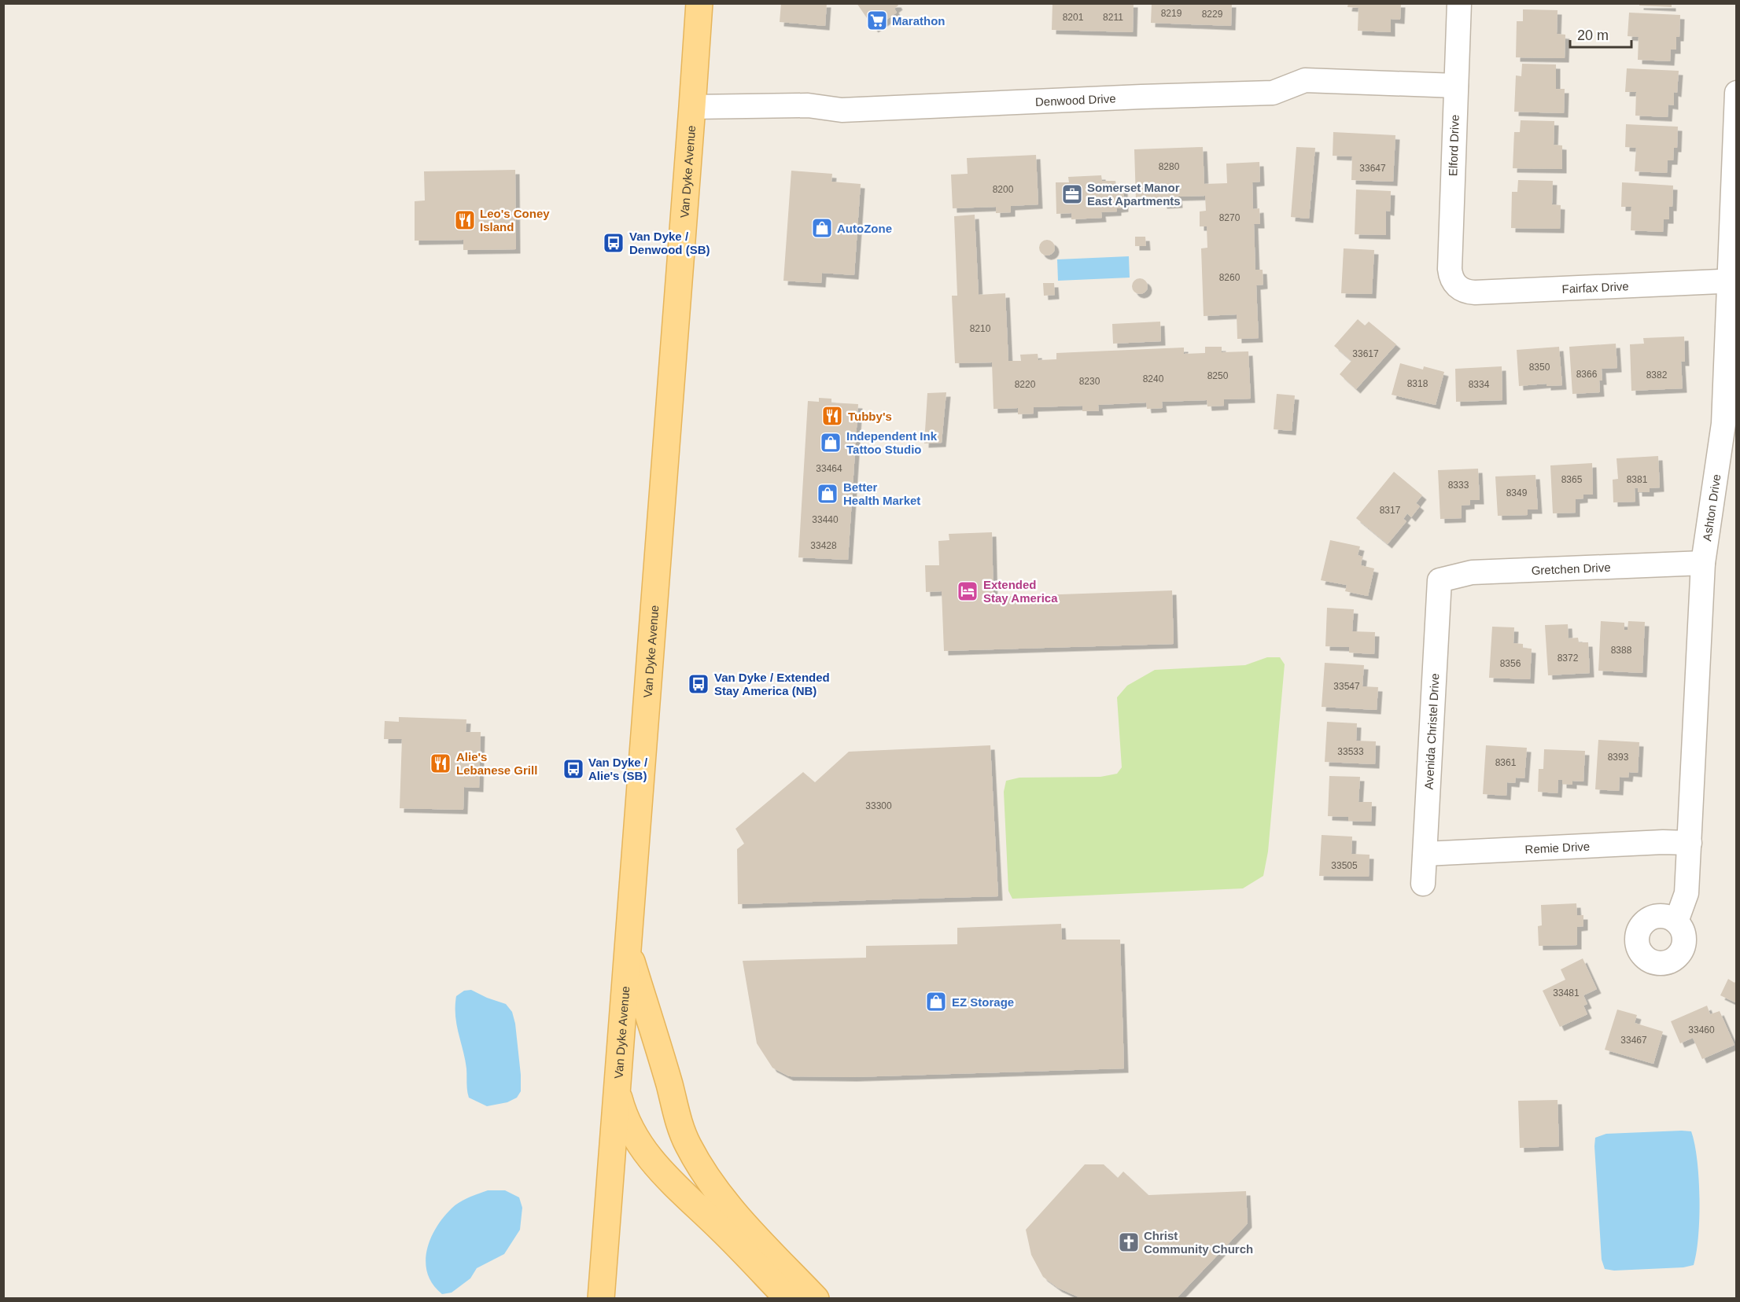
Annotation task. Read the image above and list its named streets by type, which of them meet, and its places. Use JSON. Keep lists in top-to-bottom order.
{
  "streets": {
    "main road": ["Van Dyke Avenue"],
    "street": [
      "Denwood Drive",
      "Elford Drive",
      "Fairfax Drive",
      "Ashton Drive",
      "Gretchen Drive",
      "Avenida Christel Drive",
      "Remie Drive"
    ]
  },
  "crossings": [
    ["Denwood Drive", "Elford Drive"],
    ["Denwood Drive", "Van Dyke Avenue"],
    ["Elford Drive", "Fairfax Drive"],
    ["Fairfax Drive", "Ashton Drive"],
    ["Ashton Drive", "Gretchen Drive"],
    ["Ashton Drive", "Remie Drive"],
    ["Gretchen Drive", "Avenida Christel Drive"],
    ["Avenida Christel Drive", "Remie Drive"]
  ],
  "places": {
    "supermarket": ["Marathon"],
    "office": ["Somerset Manor East Apartments"],
    "restaurant": ["Leo's Coney Island", "Tubby's", "Alie's Lebanese Grill"],
    "shop": [
      "AutoZone",
      "Independent Ink Tattoo Studio",
      "Better Health Market",
      "EZ Storage"
    ],
    "bus stop": ["Van Dyke / Denwood (SB)", "Van Dyke / Extended Stay America (NB)", "Van Dyke / Alie's (SB)"],
    "hotel": ["Extended Stay America"],
    "church": ["Christ Community Church"]
  },
  "house_numbers": [
    "8219",
    "8229",
    "8201",
    "8211",
    "8280",
    "33647",
    "8200",
    "8270",
    "8260",
    "8210",
    "33617",
    "8350",
    "8366",
    "8382",
    "8250",
    "8240",
    "8230",
    "8318",
    "8220",
    "8334",
    "33464",
    "8365",
    "8381",
    "8333",
    "8349",
    "8317",
    "33440",
    "33428",
    "8388",
    "8372",
    "8356",
    "33547",
    "33533",
    "8393",
    "8361",
    "33300",
    "33505",
    "33481",
    "33460",
    "33467"
  ],
  "scale_bar": "20 m"
}
